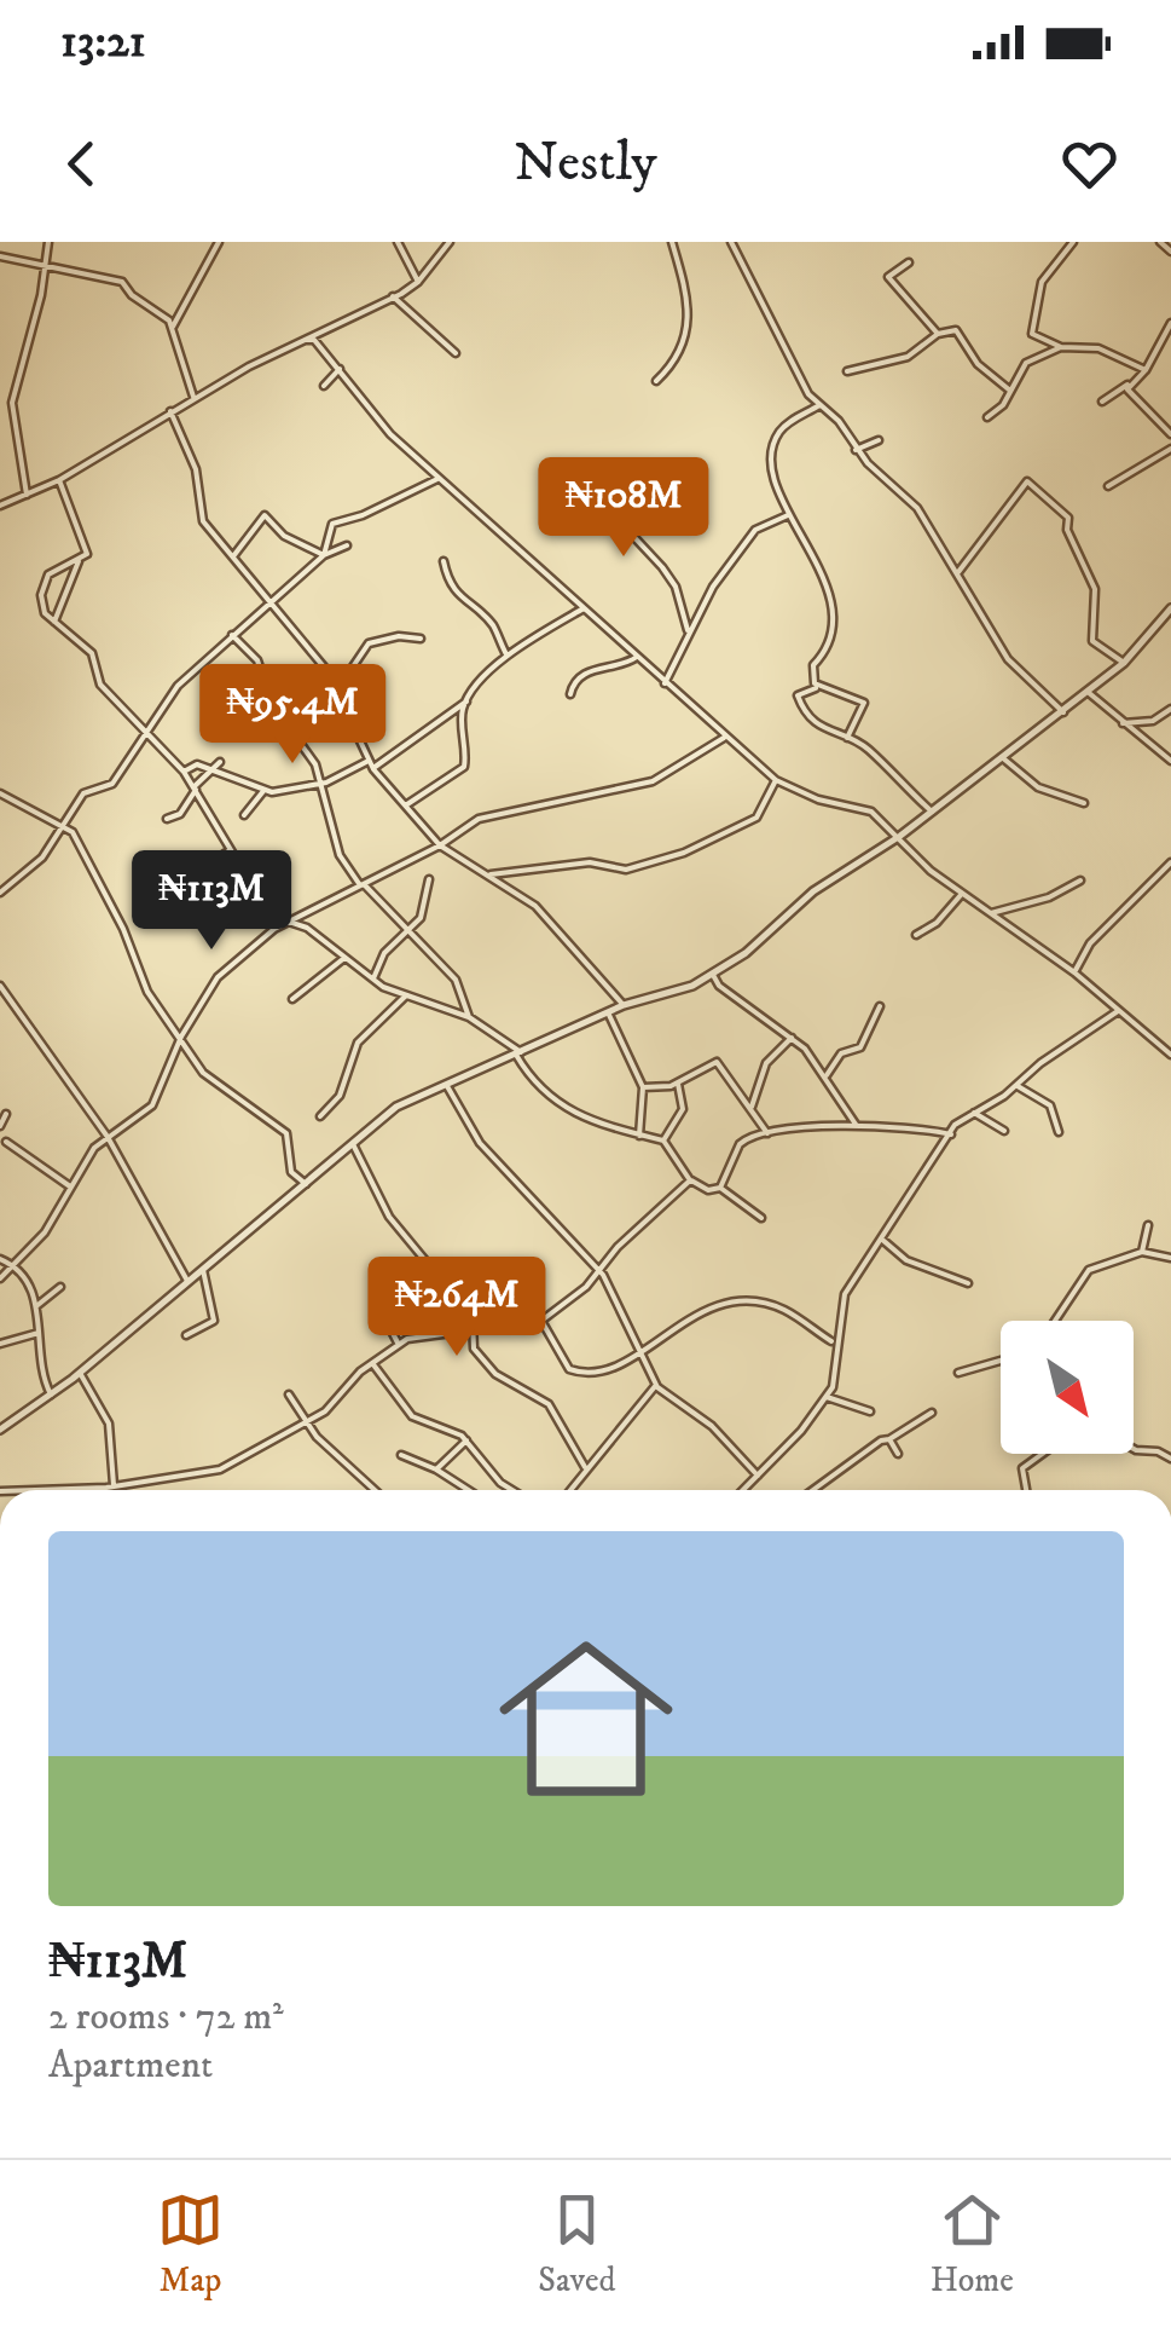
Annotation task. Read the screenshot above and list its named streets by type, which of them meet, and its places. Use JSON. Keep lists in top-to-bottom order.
{
  "north": "bottom right",
  "page": {
    "status": "13:21",
    "header": "Nestly",
    "price": [
      "₦108M",
      "₦95.4M",
      "₦113M",
      "₦264M"
    ],
    "list": [
      {
        "name": "₦113M",
        "note": "2 rooms · 72 m² · Apartment"
      }
    ],
    "tabs": ["Map", "Saved", "Home"]
  }
}
